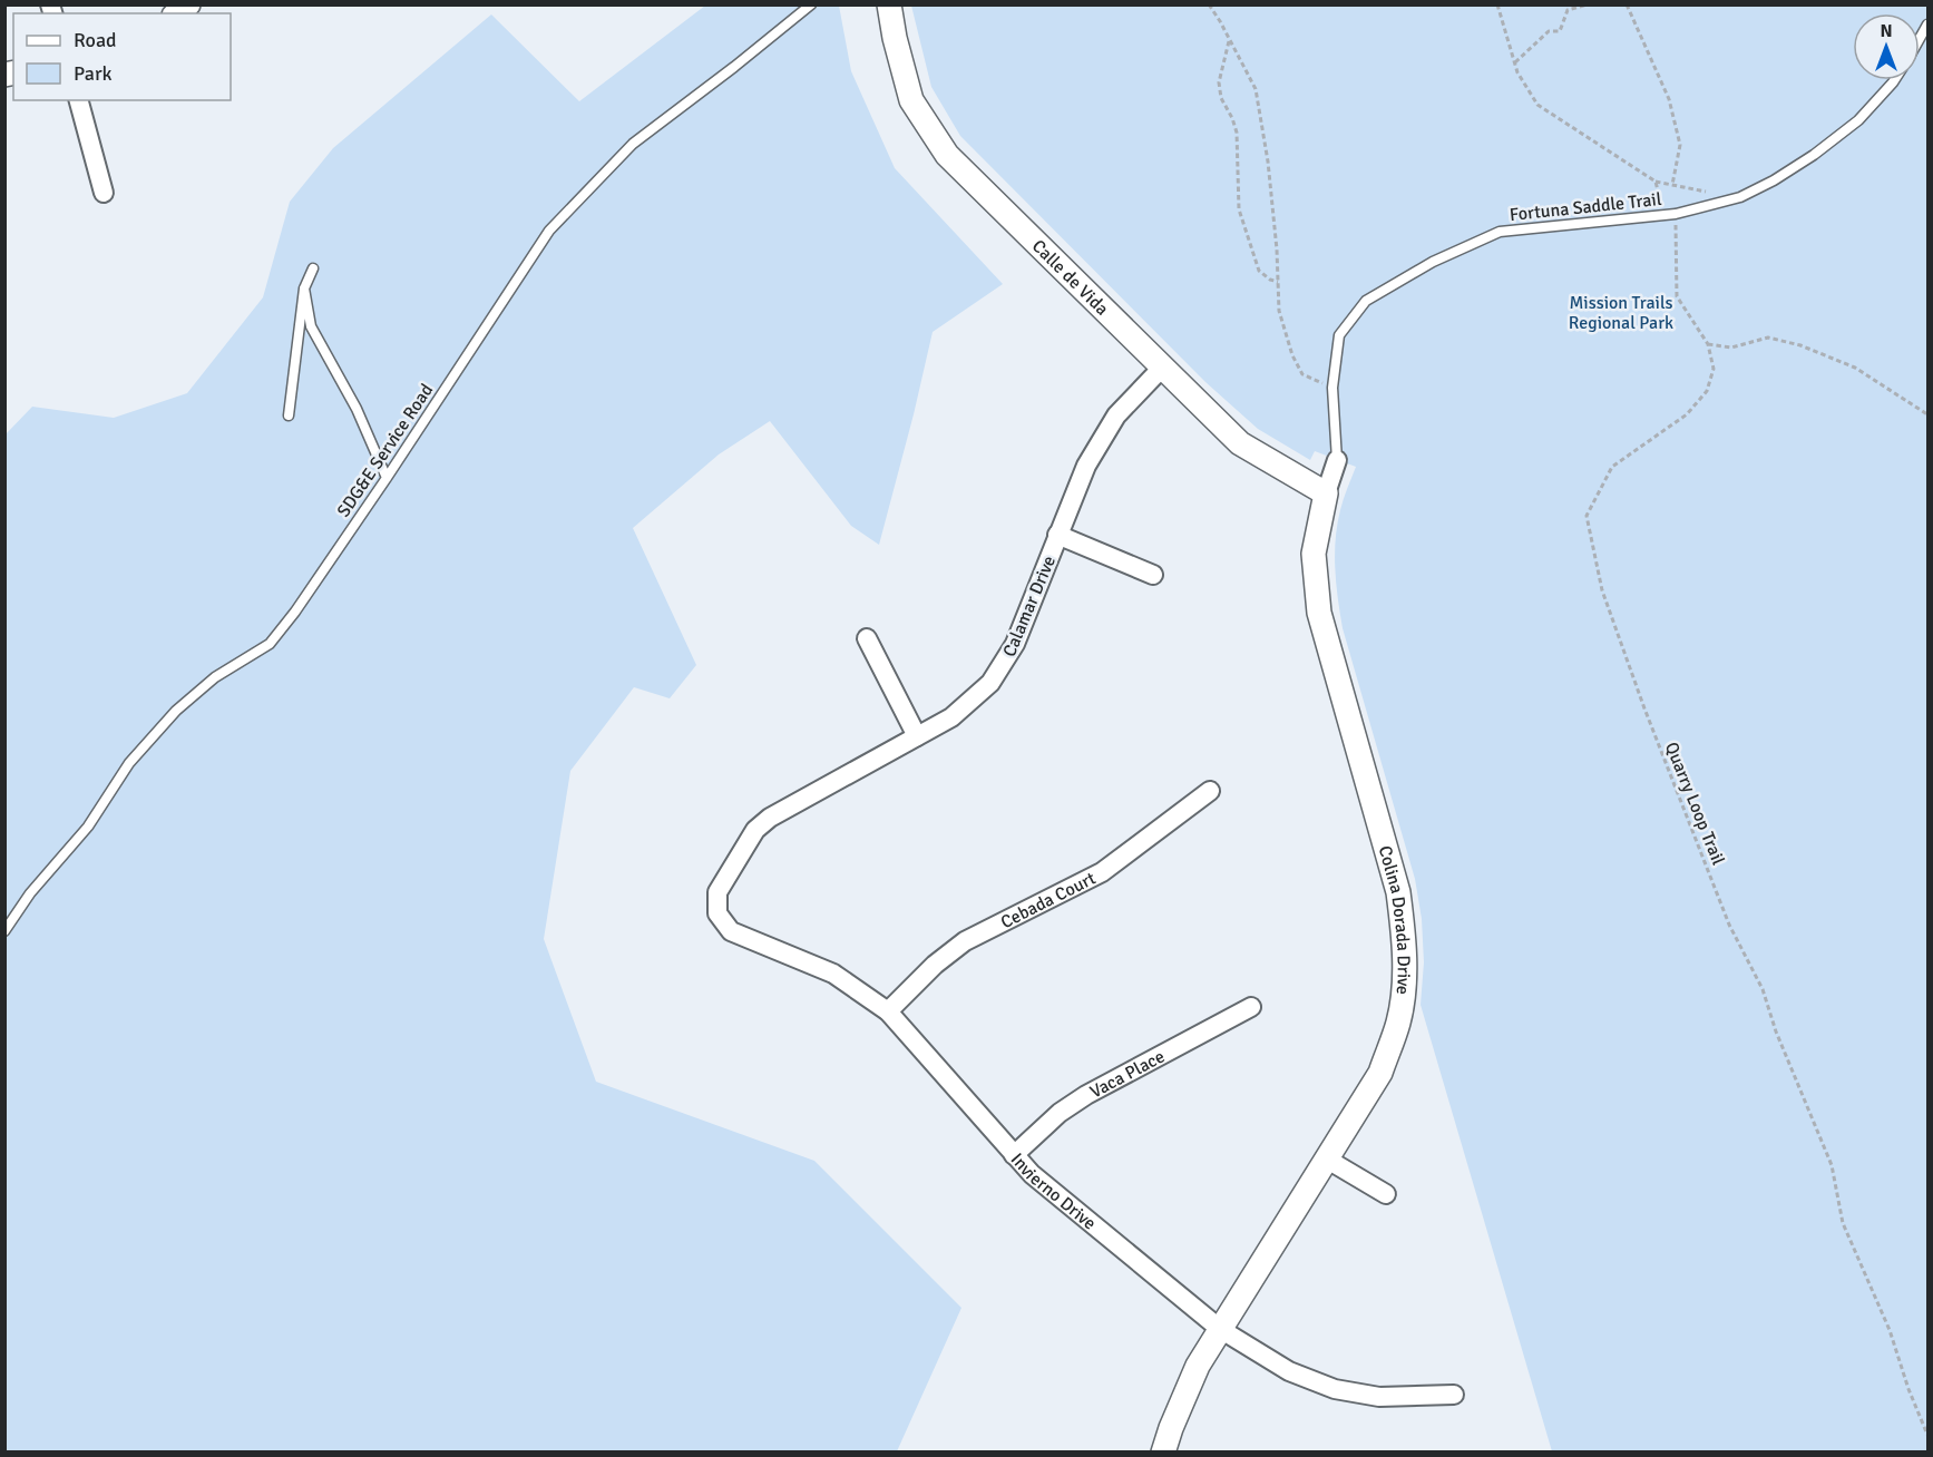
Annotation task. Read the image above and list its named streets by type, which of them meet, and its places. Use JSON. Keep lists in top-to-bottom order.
{
  "streets": {
    "street": [
      "Calle de Vida",
      "Calamar Drive",
      "Cebada Court",
      "Colina Dorada Drive",
      "Vaca Place",
      "Invierno Drive"
    ],
    "lane": ["Fortuna Saddle Trail", "SDG&E Service Road"],
    "path": ["Quarry Loop Trail"]
  },
  "crossings": [
    ["Fortuna Saddle Trail", "Quarry Loop Trail"],
    ["Fortuna Saddle Trail", "Colina Dorada Drive"],
    ["Calle de Vida", "Calamar Drive"],
    ["Calle de Vida", "Colina Dorada Drive"],
    ["Calamar Drive", "Invierno Drive"],
    ["Cebada Court", "Invierno Drive"],
    ["Colina Dorada Drive", "Invierno Drive"],
    ["Vaca Place", "Invierno Drive"]
  ],
  "parks": ["Mission Trails Regional Park"],
  "legend": ["Road", "Park"],
  "north": "top"
}
